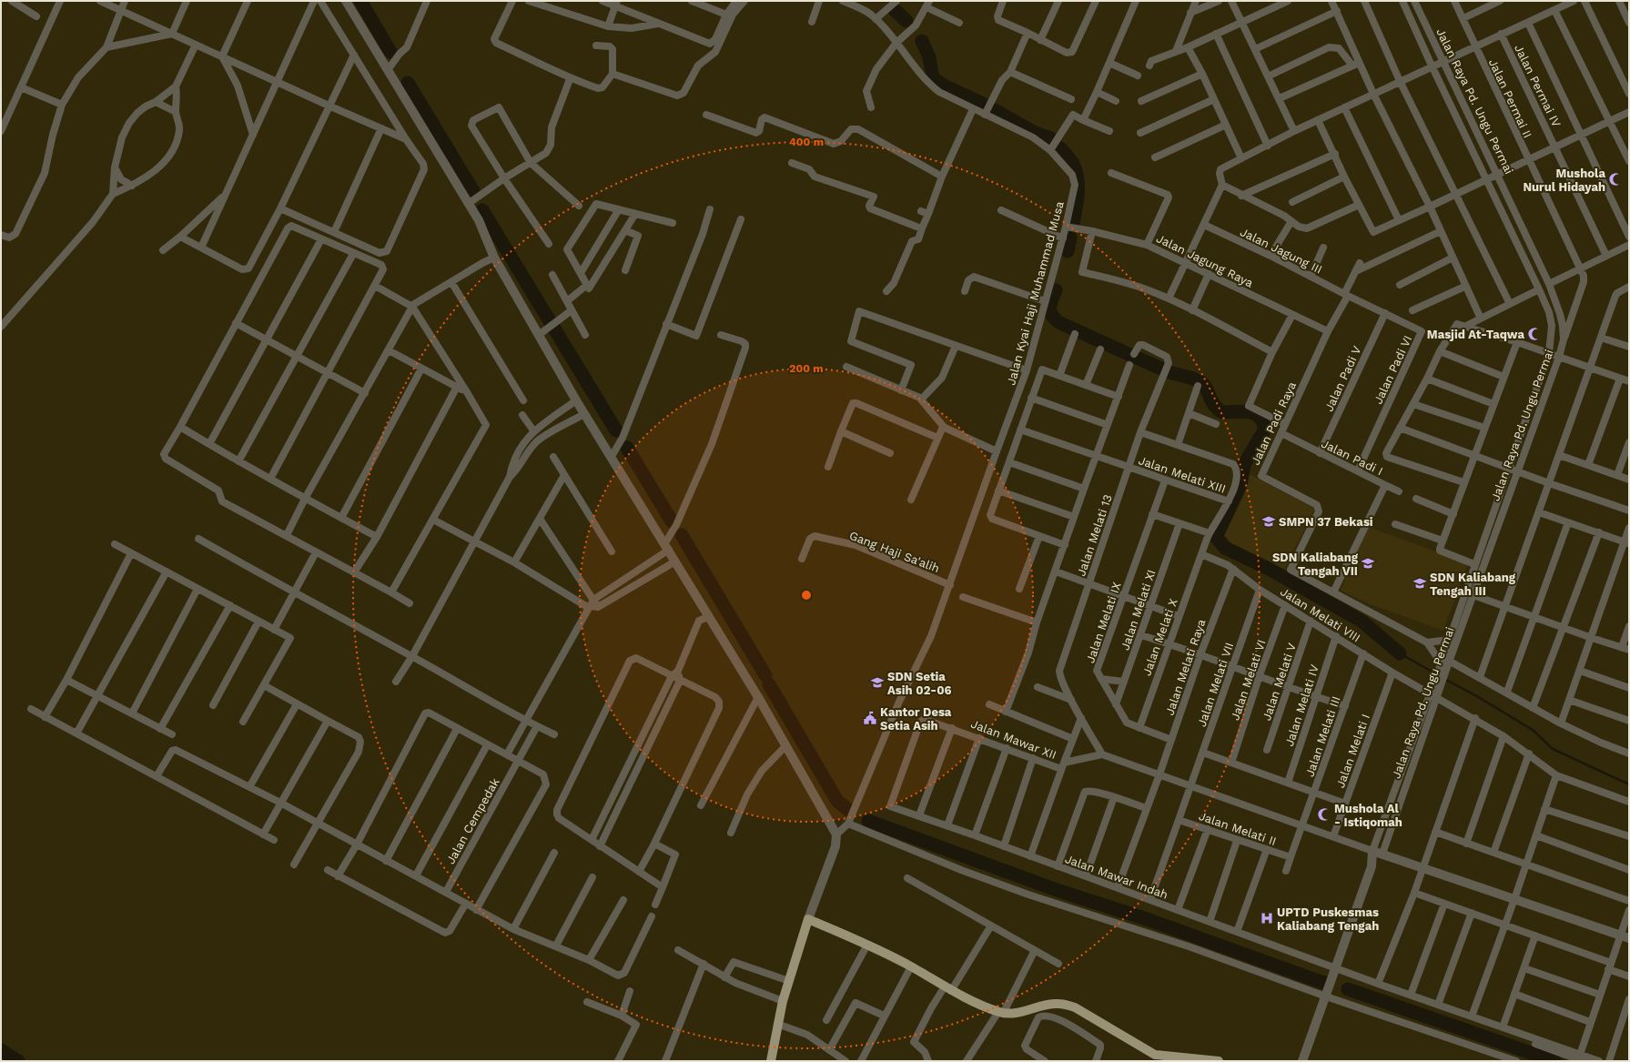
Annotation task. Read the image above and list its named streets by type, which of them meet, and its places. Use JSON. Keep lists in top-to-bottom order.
{
  "streets": {
    "street": [
      "Jalan Permai IV",
      "Jalan Permai II",
      "Jalan Raya Pd. Ungu Permai",
      "Jalan Jagung III",
      "Jalan Jagung Raya",
      "Jalan Kyai Haji Muhammad Musa",
      "Jalan Padi VI",
      "Jalan Padi V",
      "Jalan Padi Raya",
      "Jalan Padi I",
      "Jalan Melati XIII",
      "Jalan Melati 13",
      "Gang Haji Sa'alih",
      "Jalan Melati XI",
      "Jalan Melati VIII",
      "Jalan Melati IX",
      "Jalan Melati X",
      "Jalan Melati Raya",
      "Jalan Melati VI",
      "Jalan Melati V",
      "Jalan Melati VII",
      "Jalan Melati IV",
      "Jalan Melati III",
      "Jalan Mawar XII",
      "Jalan Melati I",
      "Jalan Cempedak",
      "Jalan Melati II",
      "Jalan Mawar Indah"
    ]
  },
  "crossings": [
    ["Jalan Raya Pd. Ungu Permai", "Jalan Padi Raya"],
    ["Jalan Raya Pd. Ungu Permai", "Jalan Melati VIII"],
    ["Jalan Raya Pd. Ungu Permai", "Jalan Mawar Indah"],
    ["Jalan Jagung III", "Jalan Padi VI"],
    ["Jalan Jagung III", "Jalan Padi Raya"],
    ["Jalan Jagung Raya", "Jalan Kyai Haji Muhammad Musa"],
    ["Jalan Jagung Raya", "Jalan Padi Raya"],
    ["Jalan Kyai Haji Muhammad Musa", "Gang Haji Sa'alih"],
    ["Jalan Padi VI", "Jalan Padi V"],
    ["Jalan Padi VI", "Jalan Padi Raya"],
    ["Jalan Padi VI", "Jalan Padi I"],
    ["Jalan Padi V", "Jalan Padi I"],
    ["Jalan Padi Raya", "Jalan Padi I"],
    ["Jalan Melati XIII", "Jalan Melati 13"],
    ["Jalan Melati XIII", "Jalan Melati IX"],
    ["Jalan Melati XIII", "Jalan Melati X"],
    ["Jalan Melati XI", "Jalan Melati IX"],
    ["Jalan Melati VIII", "Jalan Melati X"],
    ["Jalan Melati VIII", "Jalan Melati Raya"],
    ["Jalan Melati VIII", "Jalan Melati VI"],
    ["Jalan Melati VIII", "Jalan Melati V"],
    ["Jalan Melati VIII", "Jalan Melati VII"],
    ["Jalan Melati VIII", "Jalan Melati IV"],
    ["Jalan Melati VIII", "Jalan Melati III"],
    ["Jalan Melati VIII", "Jalan Melati I"],
    ["Jalan Melati IX", "Jalan Melati X"],
    ["Jalan Melati IX", "Jalan Melati Raya"],
    ["Jalan Melati Raya", "Jalan Mawar Indah"],
    ["Jalan Melati VII", "Jalan Melati II"],
    ["Jalan Mawar XII", "Jalan Mawar Indah"]
  ],
  "places": {
    "mosque": ["Mushola Nurul Hidayah", "Masjid At-Taqwa", "Mushola Al - Istiqomah"],
    "school or university": [
      "SMPN 37 Bekasi",
      "SDN Kaliabang Tengah VII",
      "SDN Kaliabang Tengah III",
      "SDN Setia Asih 02-06"
    ],
    "public building": ["Kantor Desa Setia Asih"],
    "hospital": ["UPTD Puskesmas Kaliabang Tengah"]
  },
  "rings": ["400 m", "200 m"]
}
